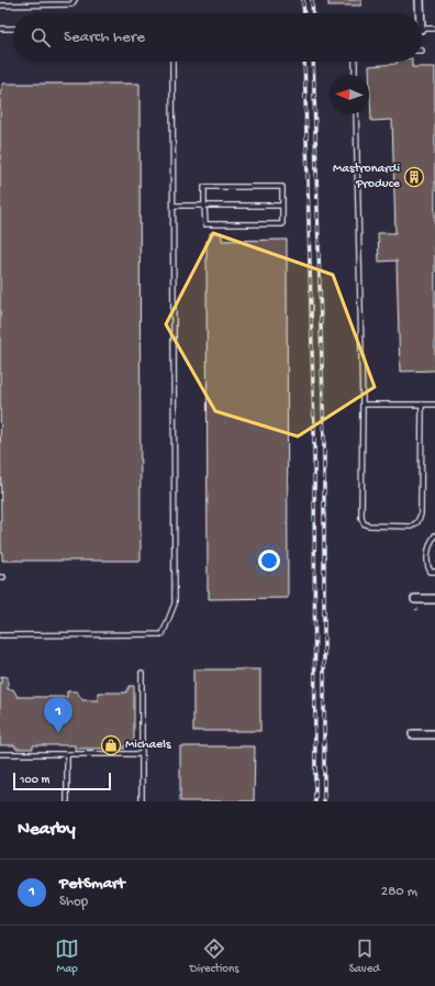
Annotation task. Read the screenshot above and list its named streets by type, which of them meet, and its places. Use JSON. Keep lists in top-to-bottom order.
{
  "places": {
    "building": ["Mastronardi Produce"],
    "shop": ["Michaels"]
  },
  "scale_bar": "100 m",
  "north": "left",
  "page": {
    "search": "Search here",
    "pins": "1",
    "scale": "100 m",
    "heading": "Nearby",
    "list": [
      {
        "mark": "1",
        "name": "PetSmart",
        "note": "Shop",
        "value": "280 m"
      }
    ],
    "nav": ["Map", "Directions", "Saved"]
  }
}
